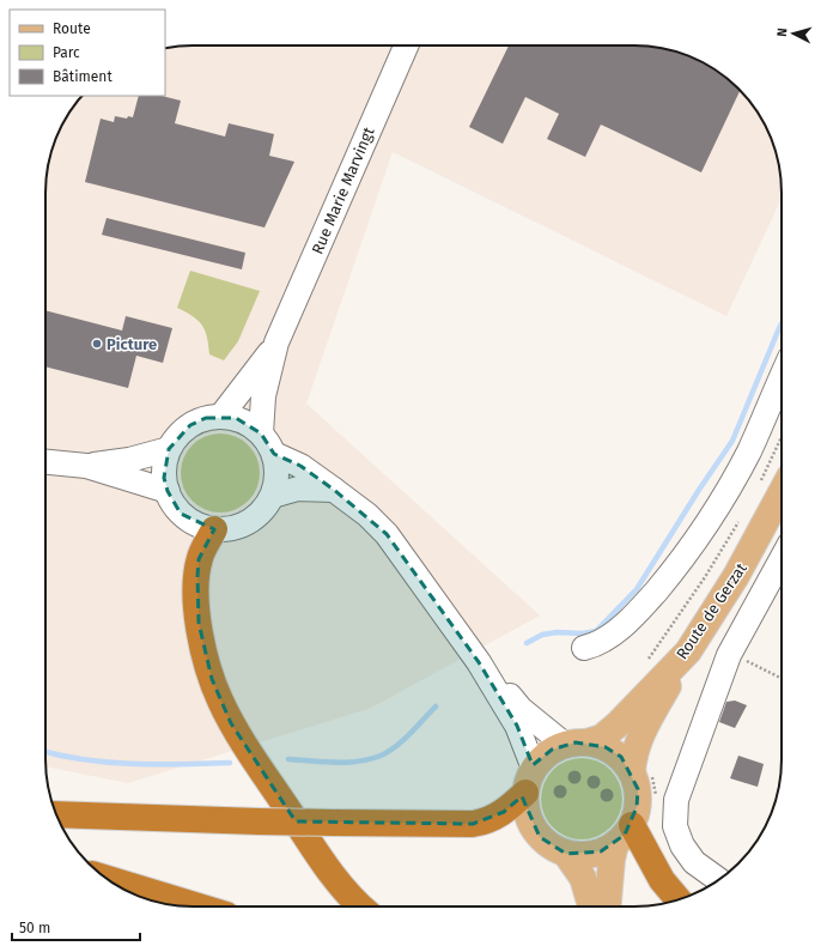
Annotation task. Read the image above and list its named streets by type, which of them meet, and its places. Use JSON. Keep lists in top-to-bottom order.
{
  "streets": {
    "main road": ["Route de Gerzat"],
    "street": ["Rue Marie Marvingt"]
  },
  "places": ["Picture"],
  "legend": ["Route", "Parc", "Bâtiment"],
  "scale_bar": "50 m",
  "north": "left"
}
